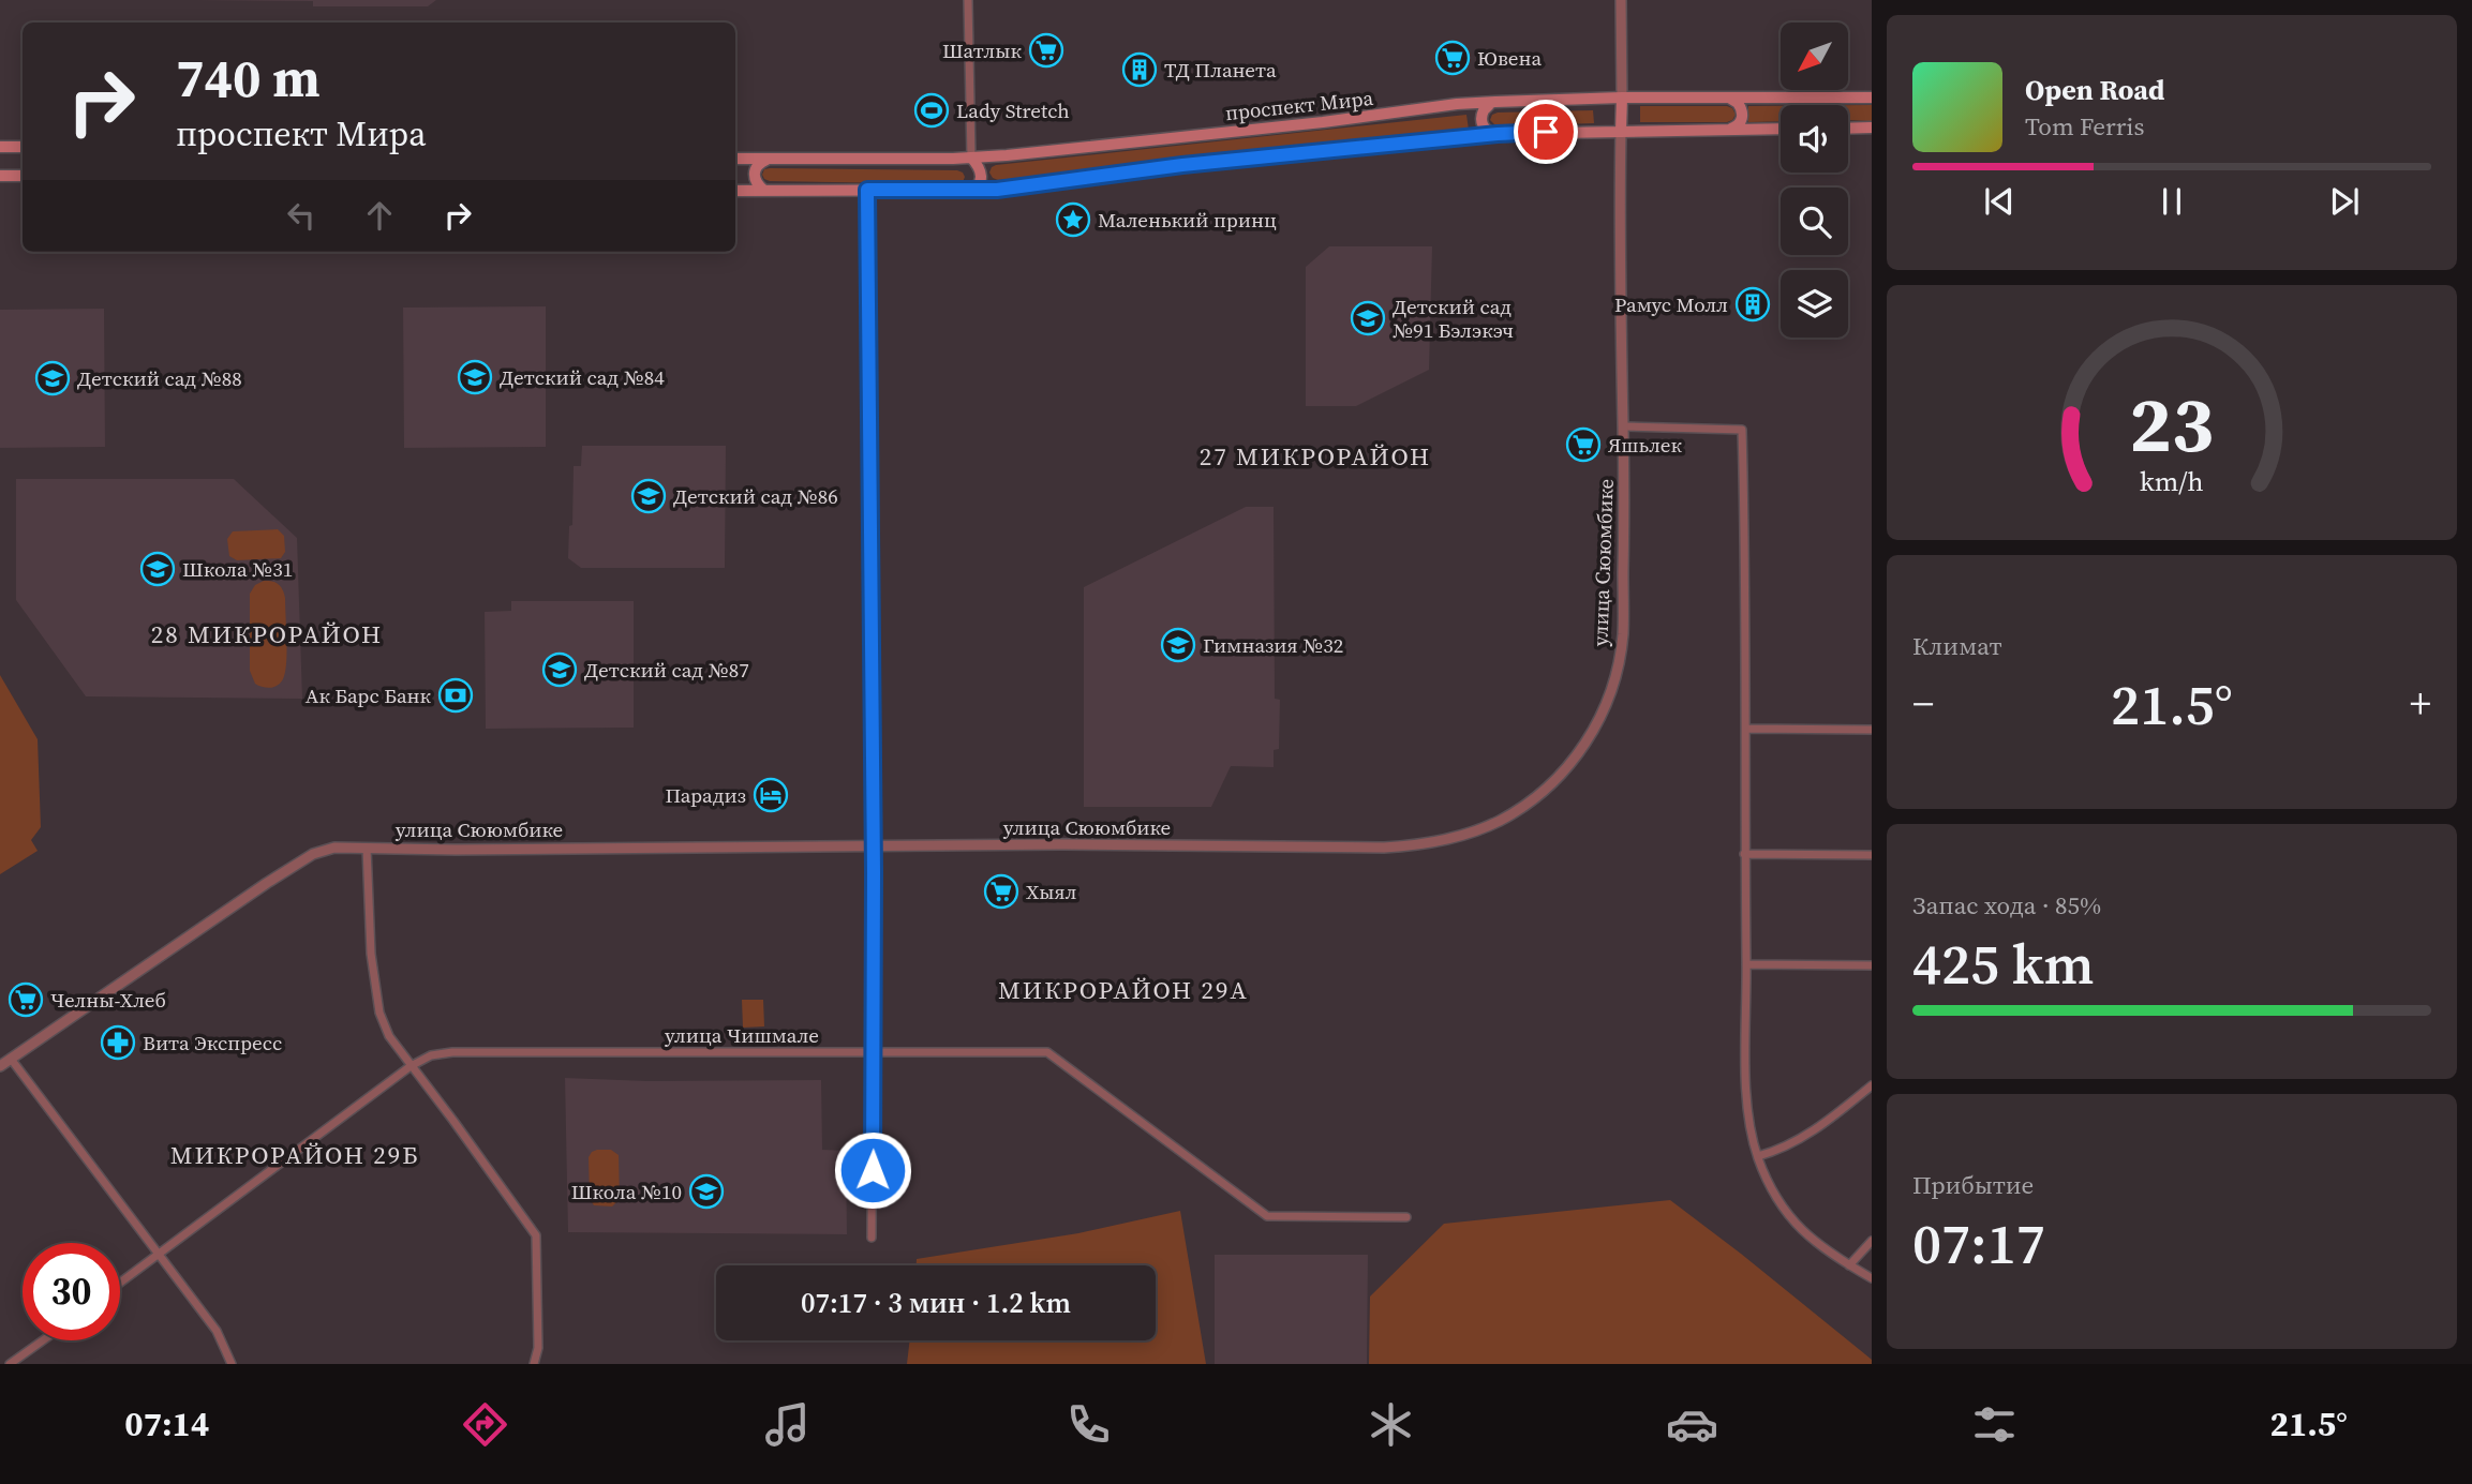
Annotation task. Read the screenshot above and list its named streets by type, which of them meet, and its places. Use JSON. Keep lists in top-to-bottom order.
{
  "streets": {
    "main road": ["проспект Мира"],
    "street": ["улица Сююмбике", "улица Чишмале"]
  },
  "districts": [
    "27 МИКРОРАЙОН",
    "28 МИКРОРАЙОН",
    "МИКРОРАЙОН 29А",
    "МИКРОРАЙОН 29Б"
  ],
  "places": {
    "supermarket": [
      "Шатлык",
      "Ювена",
      "Яшьлек",
      "Хыял",
      "Челны-Хлеб"
    ],
    "building": ["ТД Планета", "Рамус Молл"],
    "sports": ["Lady Stretch"],
    "place": ["Маленький принц"],
    "school or university": [
      "Детский сад №91 Бэлэкэч",
      "Детский сад №84",
      "Детский сад №88",
      "Детский сад №86",
      "Школа №31",
      "Гимназия №32",
      "Детский сад №87",
      "Школа №10"
    ],
    "bank": ["Ак Барс Банк"],
    "hotel": ["Парадиз"],
    "pharmacy": ["Вита Экспресс"]
  },
  "north": "bottom left",
  "page": {
    "turn": ["740 m", "проспект Мира"],
    "song": ["Open Road", "Tom Ferris"],
    "tile": [
      "Климат",
      ["Запас хода · 85%", "425 km"],
      ["Прибытие", "07:17"]
    ],
    "heat": ["−", "21.5°", "+"],
    "limit": "30",
    "trip": "07:17 · 3 мин · 1.2 km",
    "tabs": ["07:14", "21.5°"],
    "gauge": ["23", "km/h"]
  }
}
